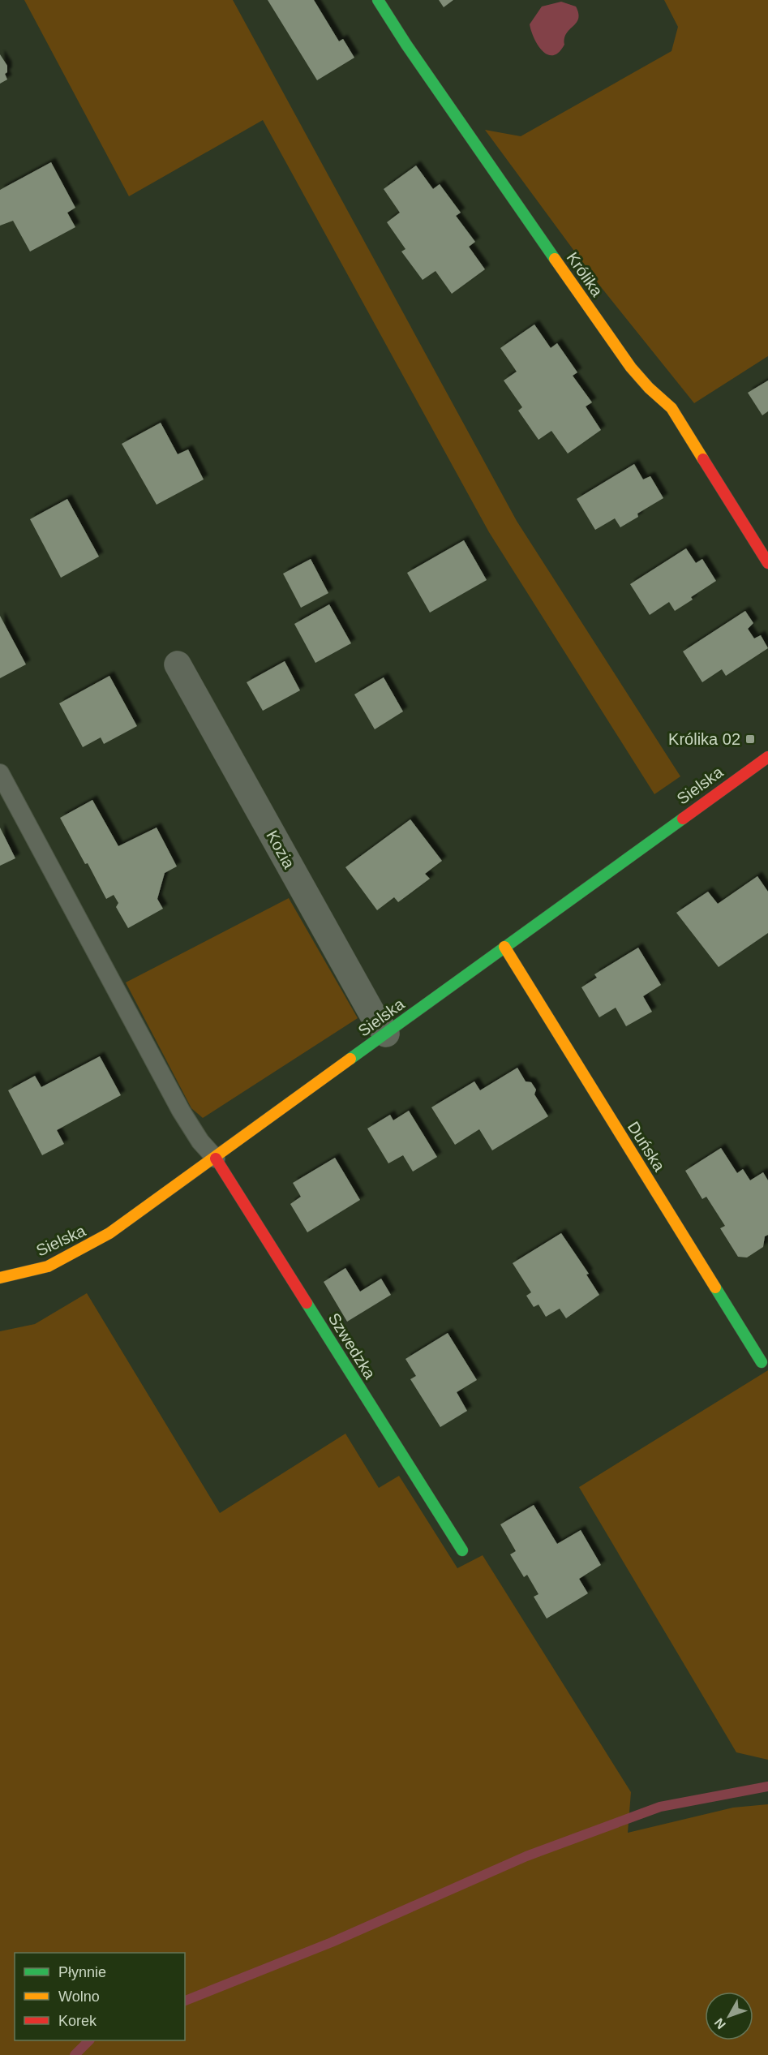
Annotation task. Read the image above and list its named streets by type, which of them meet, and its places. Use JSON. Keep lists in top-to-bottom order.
{
  "streets": {
    "street": [
      "Królika",
      "Sielska",
      "Kozia",
      "Duńska",
      "Szwedzka"
    ]
  },
  "crossings": [
    ["Sielska", "Kozia"],
    ["Sielska", "Duńska"],
    ["Sielska", "Szwedzka"]
  ],
  "places": {
    "transit": ["Królika 02"]
  },
  "legend": ["Płynnie", "Wolno", "Korek"],
  "north": "bottom left"
}
